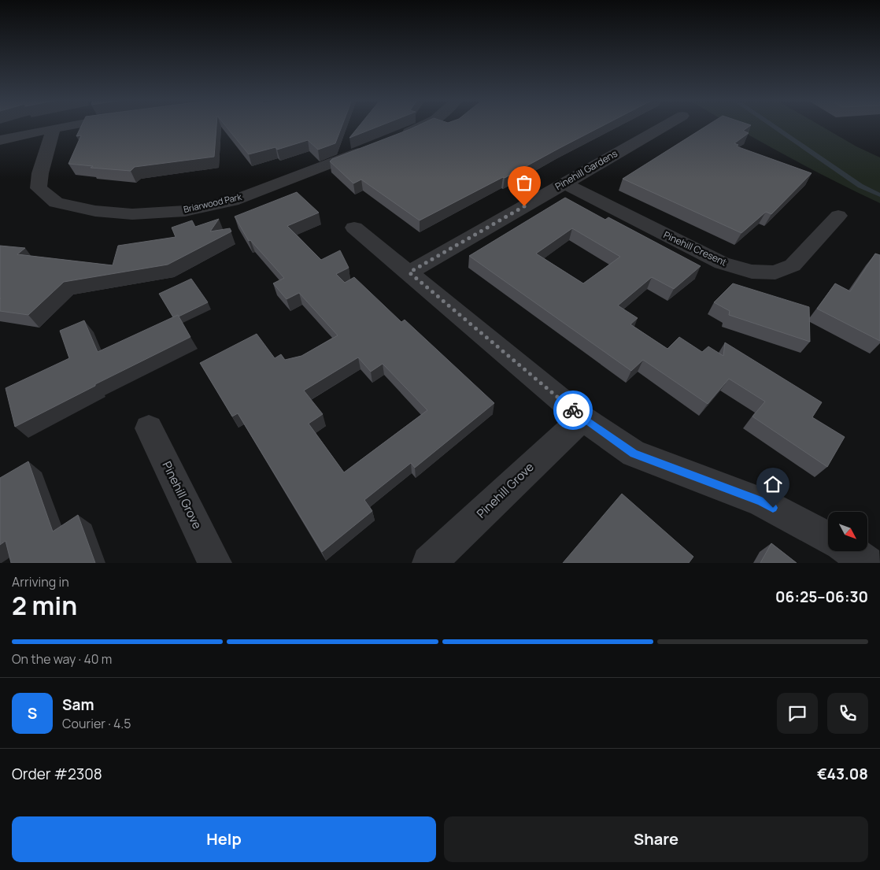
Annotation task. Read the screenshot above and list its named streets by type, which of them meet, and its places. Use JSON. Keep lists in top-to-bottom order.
{
  "streets": {
    "street": [
      "Pinehill Gardens",
      "Briarwood Park",
      "Pinehill Cresent",
      "Pinehill Grove"
    ]
  },
  "crossings": [
    ["Pinehill Gardens", "Pinehill Cresent"]
  ],
  "north": "bottom right",
  "page": {
    "heading": ["2 min", "Arriving in", "06:25–06:30"],
    "panel": [
      "Sam",
      "Courier · 4.5",
      "Order #2308",
      "€43.08"
    ],
    "bar": "On the way · 40 m",
    "round": "S",
    "buttons": ["Help", "Share"]
  }
}
